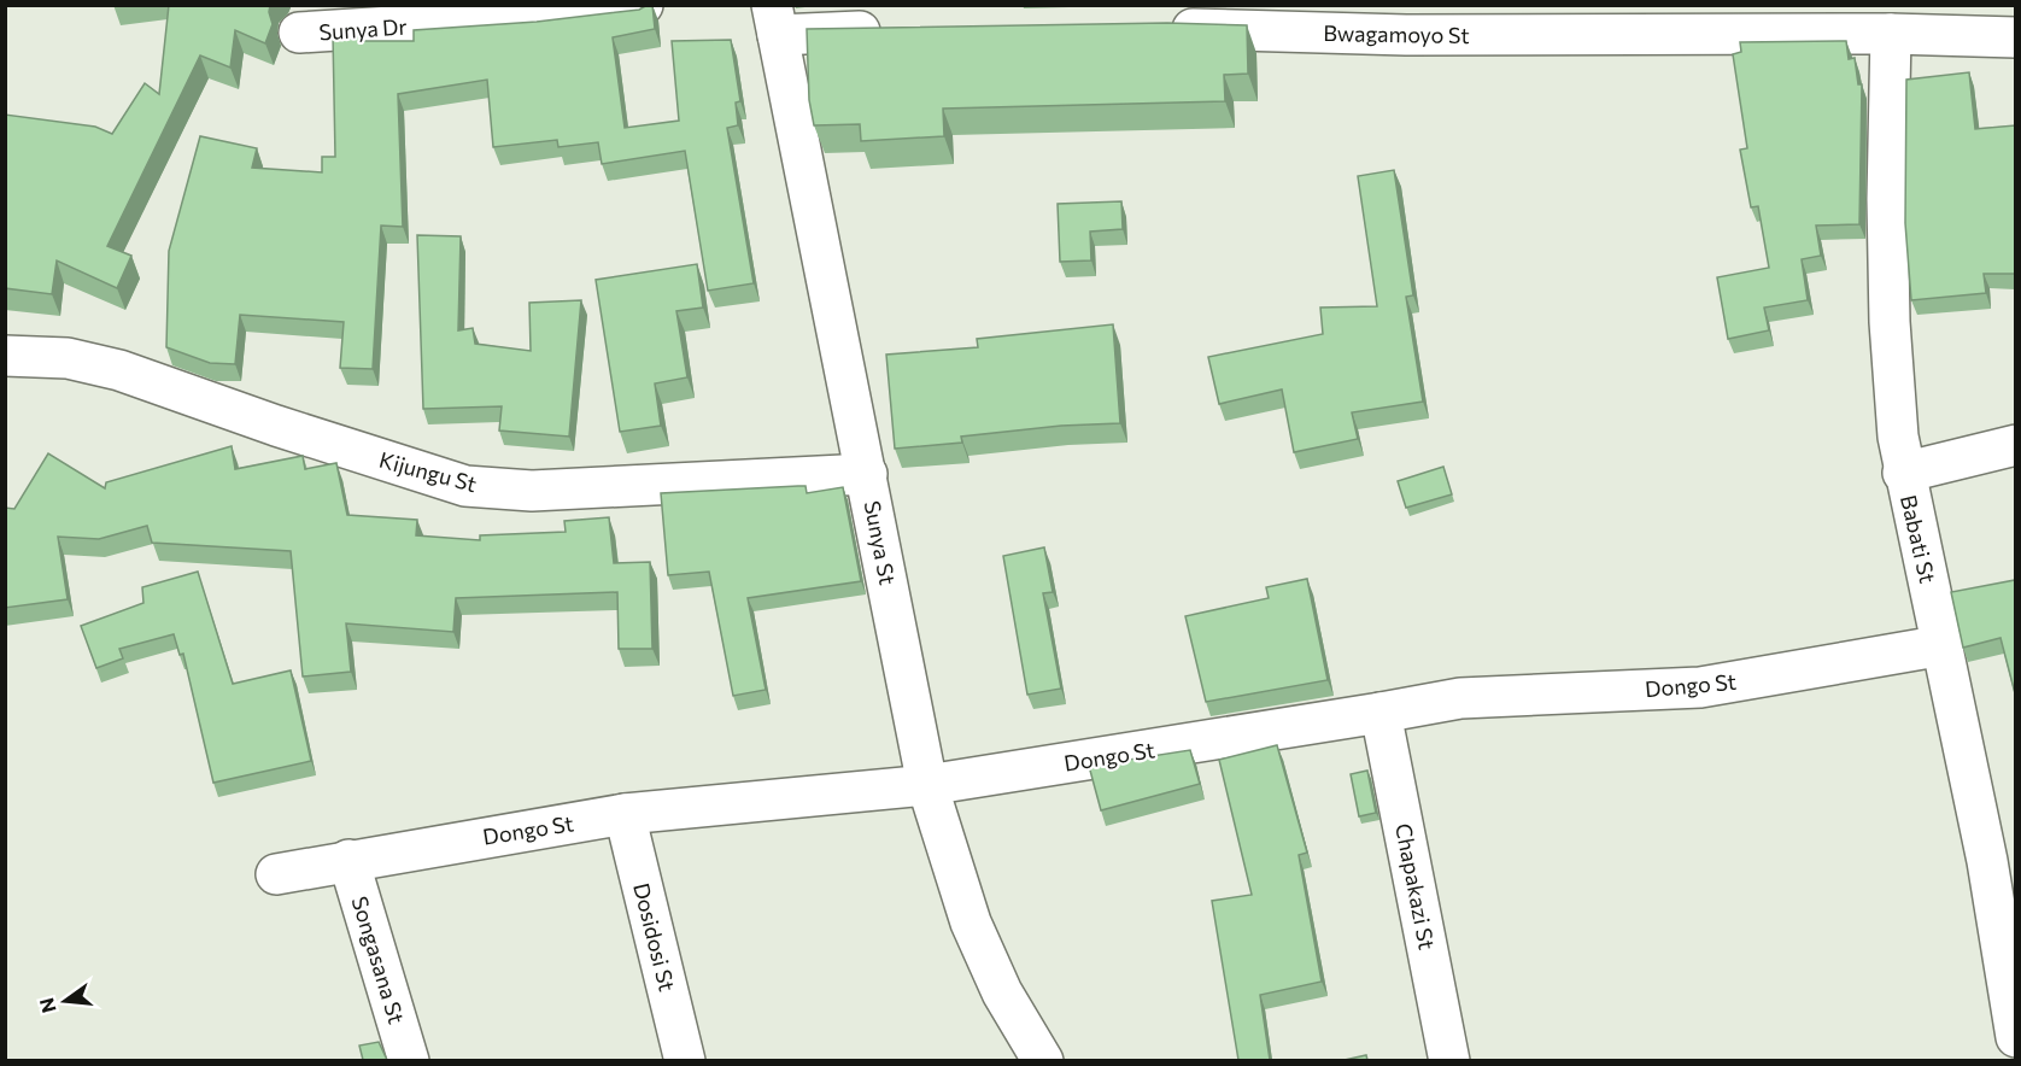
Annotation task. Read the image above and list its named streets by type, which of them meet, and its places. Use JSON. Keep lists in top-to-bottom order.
{
  "streets": {
    "street": [
      "Sunya Dr",
      "Bwagamoyo St",
      "Kijungu St",
      "Babati St",
      "Sunya St",
      "Dongo St",
      "Chapakazi St",
      "Dosidosi St",
      "Songasana St"
    ]
  },
  "crossings": [
    ["Bwagamoyo St", "Babati St"],
    ["Kijungu St", "Sunya St"],
    ["Babati St", "Dongo St"],
    ["Sunya St", "Dongo St"],
    ["Dongo St", "Chapakazi St"],
    ["Dongo St", "Dosidosi St"],
    ["Dongo St", "Songasana St"]
  ],
  "north": "left"
}
